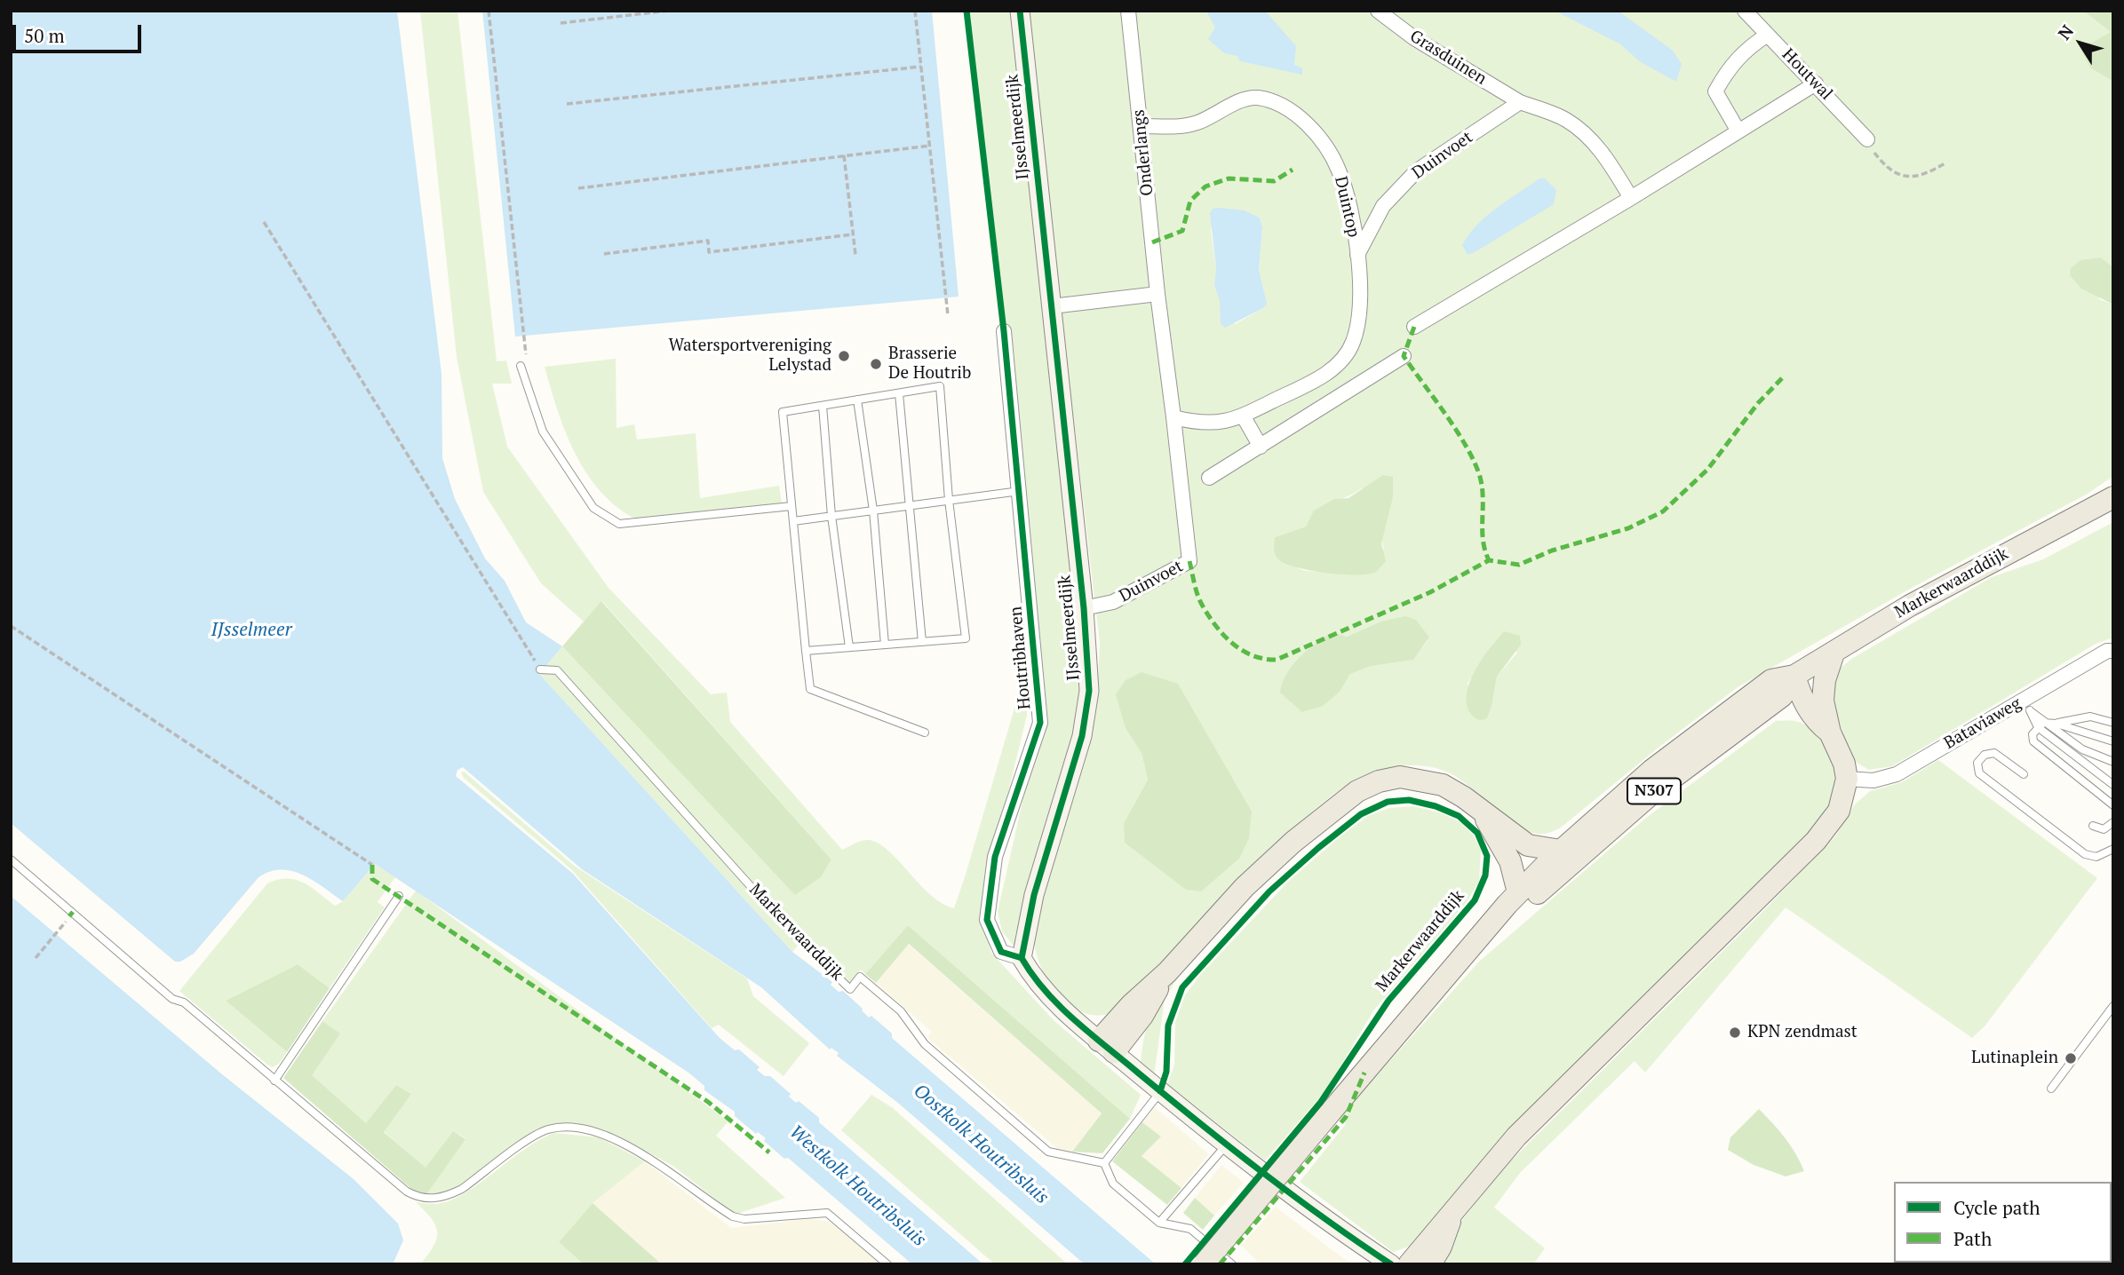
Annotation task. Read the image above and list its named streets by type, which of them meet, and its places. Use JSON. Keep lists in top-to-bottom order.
{
  "streets": {
    "main road": ["Markerwaarddijk", "N307"],
    "street": [
      "Grasduinen",
      "Houtwal",
      "IJsselmeerdijk",
      "Onderlangs",
      "Duinvoet",
      "Duintop",
      "Houtribhaven",
      "Bataviaweg"
    ]
  },
  "crossings": [
    ["Grasduinen", "Duinvoet"],
    ["IJsselmeerdijk", "Duinvoet"],
    ["IJsselmeerdijk", "Houtribhaven"],
    ["Onderlangs", "Duinvoet"],
    ["Onderlangs", "Duintop"],
    ["Duinvoet", "Duintop"]
  ],
  "water": ["IJsselmeer", "Oostkolk Houtribsluis", "Westkolk Houtribsluis"],
  "places": [
    "Watersportvereniging Lelystad",
    "Brasserie De Houtrib",
    "KPN zendmast",
    "Lutinaplein"
  ],
  "legend": ["Cycle path", "Path"],
  "scale_bar": "50 m",
  "north": "top left"
}
